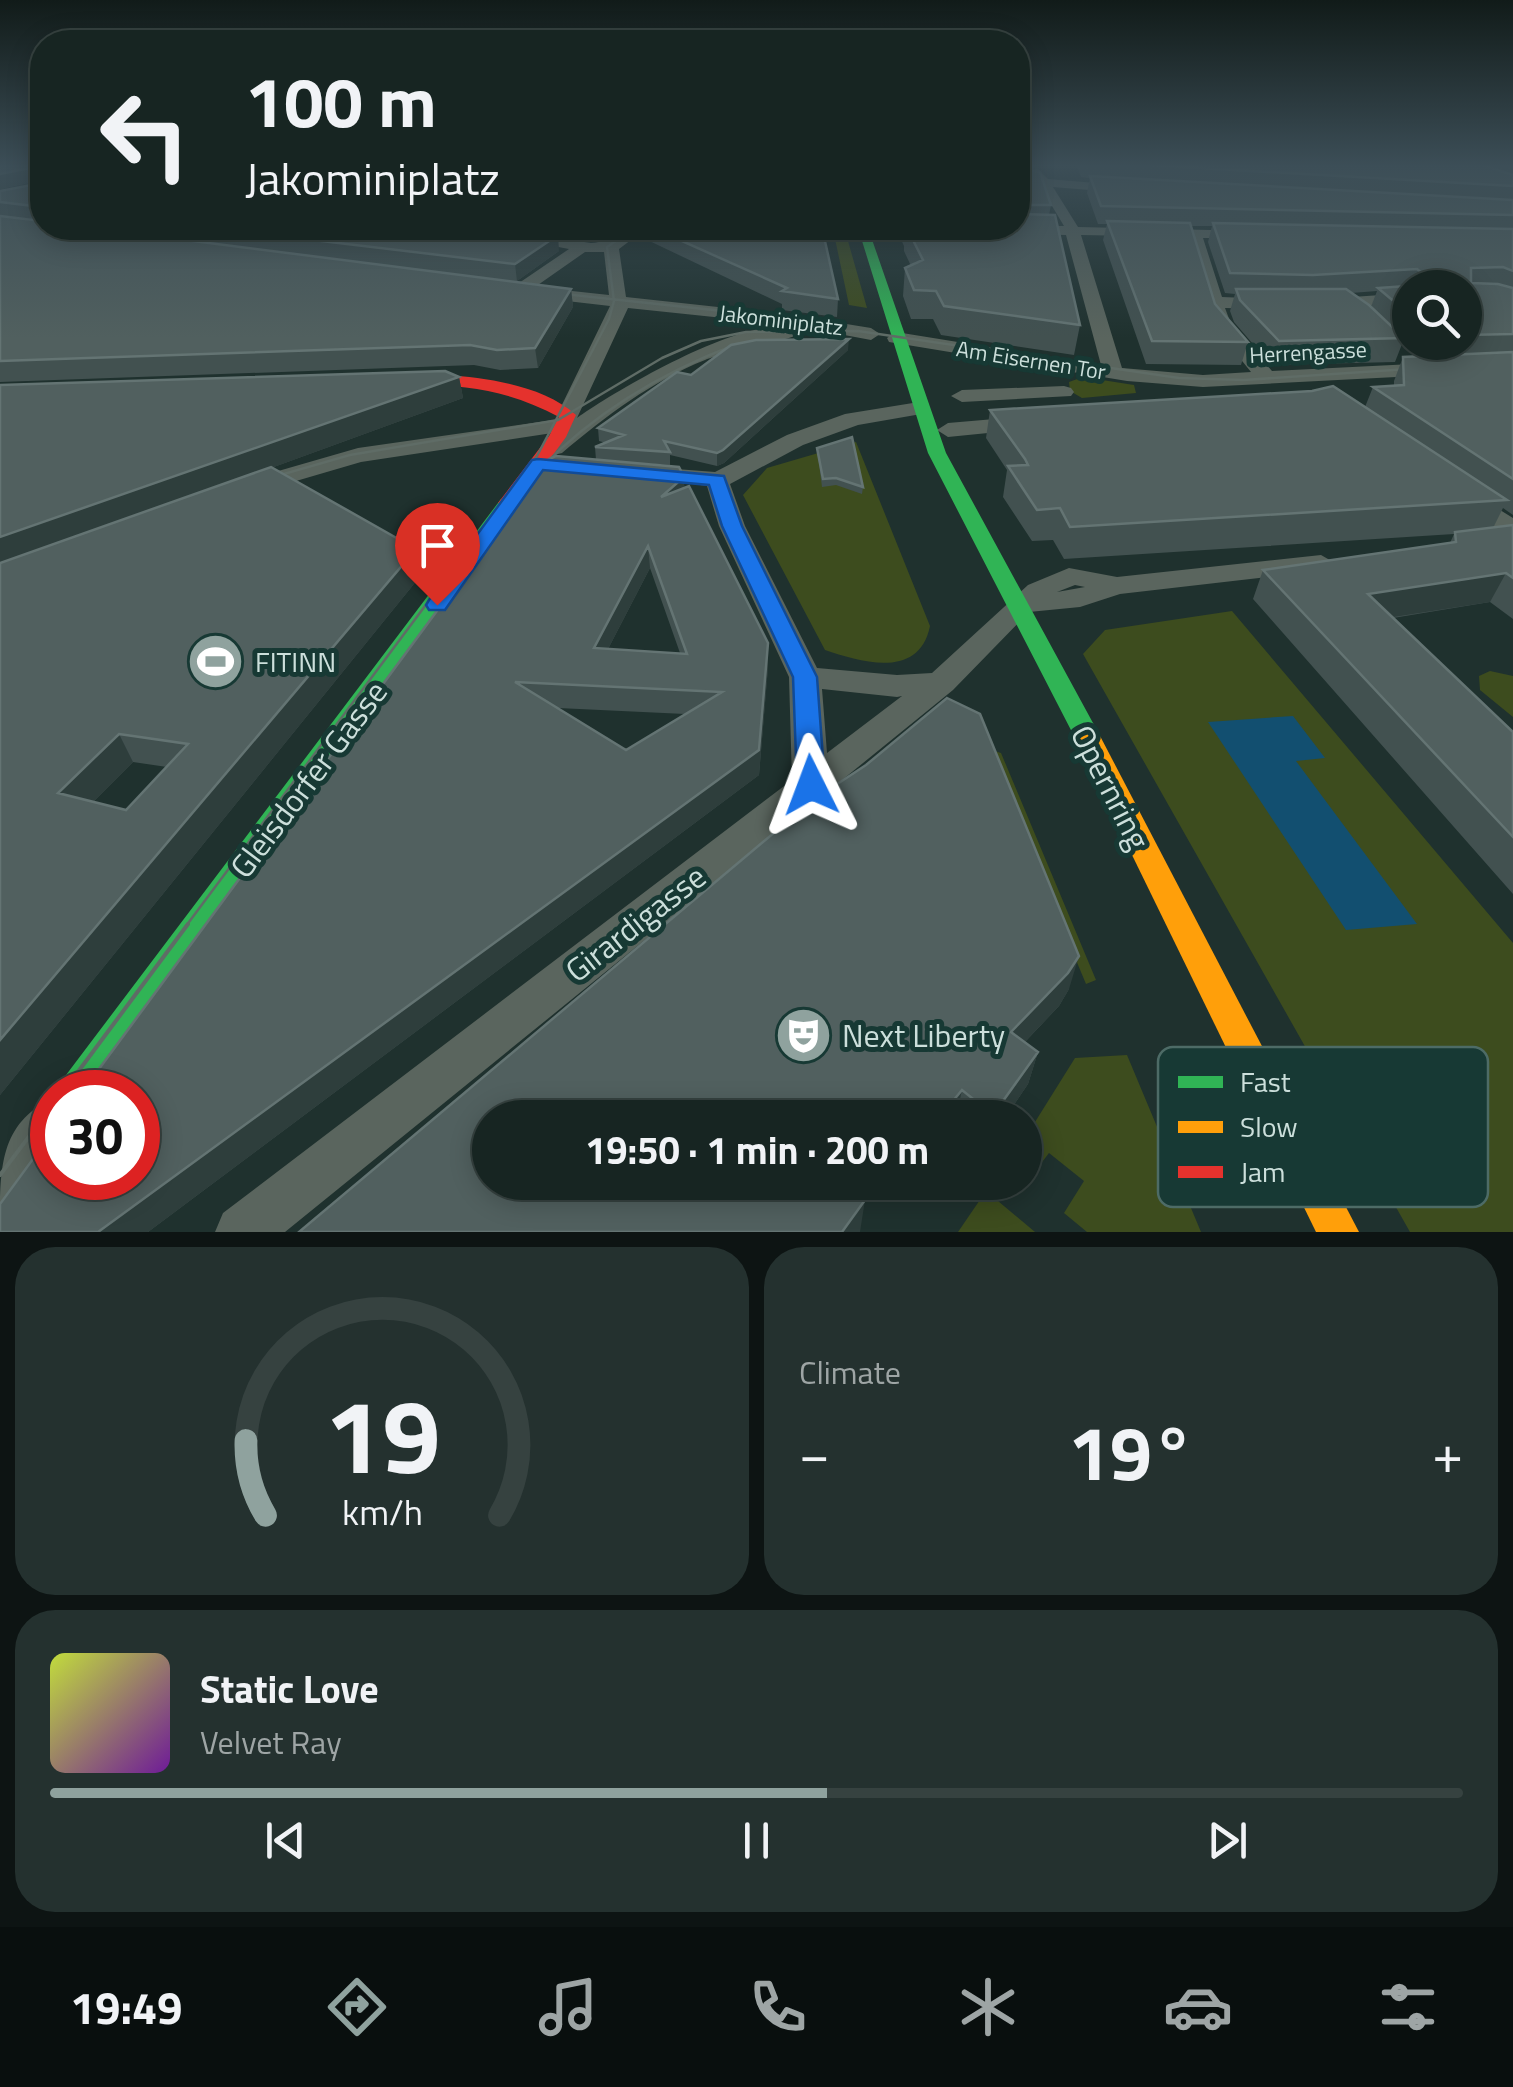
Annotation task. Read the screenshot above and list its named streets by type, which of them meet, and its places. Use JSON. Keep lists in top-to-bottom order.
{
  "streets": {
    "main road": ["Gleisdorfer Gasse", "Opernring"],
    "street": [
      "Jakominiplatz",
      "Herrengasse",
      "Am Eisernen Tor",
      "Girardigasse"
    ]
  },
  "crossings": [
    ["Jakominiplatz", "Gleisdorfer Gasse"],
    ["Herrengasse", "Am Eisernen Tor"],
    ["Am Eisernen Tor", "Opernring"],
    ["Opernring", "Girardigasse"]
  ],
  "places": {
    "sports": ["FITINN"],
    "theatre": ["Next Liberty"]
  },
  "legend": ["Fast", "Slow", "Jam"],
  "page": {
    "turn": ["100 m", "Jakominiplatz"],
    "limit": "30",
    "trip": "19:50 · 1 min · 200 m",
    "tile": "Climate",
    "heat": ["−", "19°", "+"],
    "song": ["Static Love", "Velvet Ray"],
    "tabs": "19:49",
    "gauge": ["19", "km/h"]
  }
}
